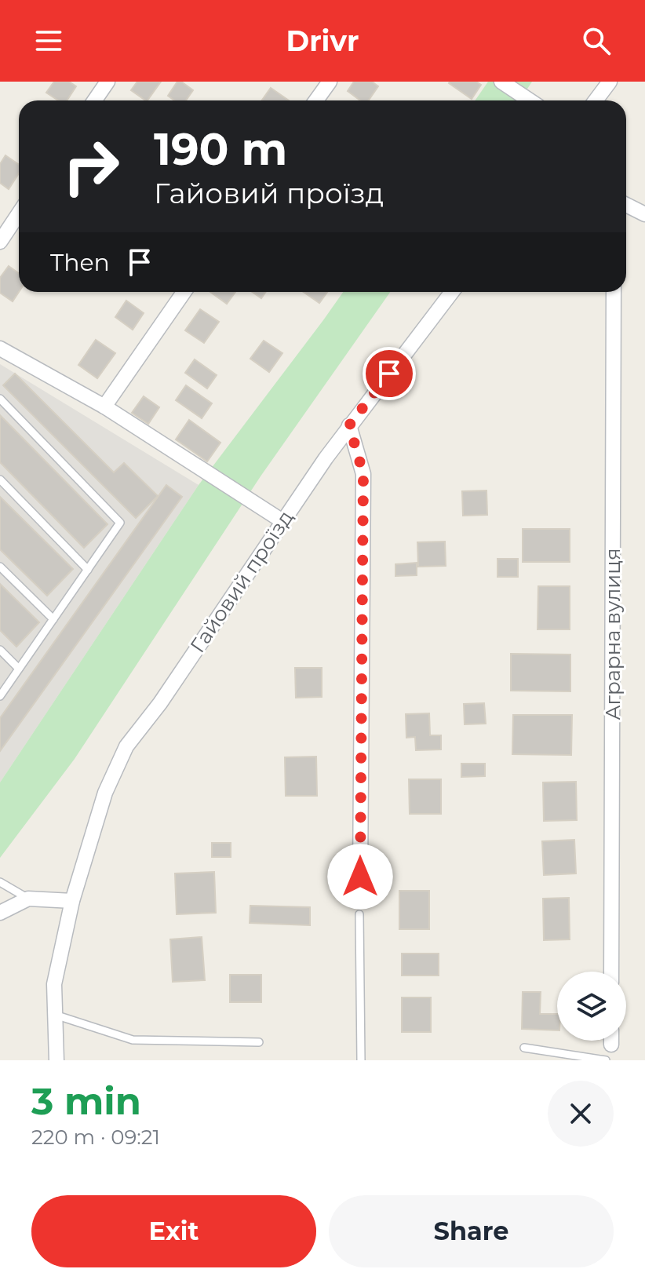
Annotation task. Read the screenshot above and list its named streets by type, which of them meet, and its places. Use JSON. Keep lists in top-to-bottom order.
{
  "streets": {
    "street": ["Гайовий проїзд", "Аграрна вулиця"]
  },
  "page": {
    "header": "Drivr",
    "turn": ["190 m", "Гайовий проїзд"],
    "then": "Then",
    "heading": ["3 min", "220 m · 09:21"],
    "buttons": ["Exit", "Share"]
  }
}
